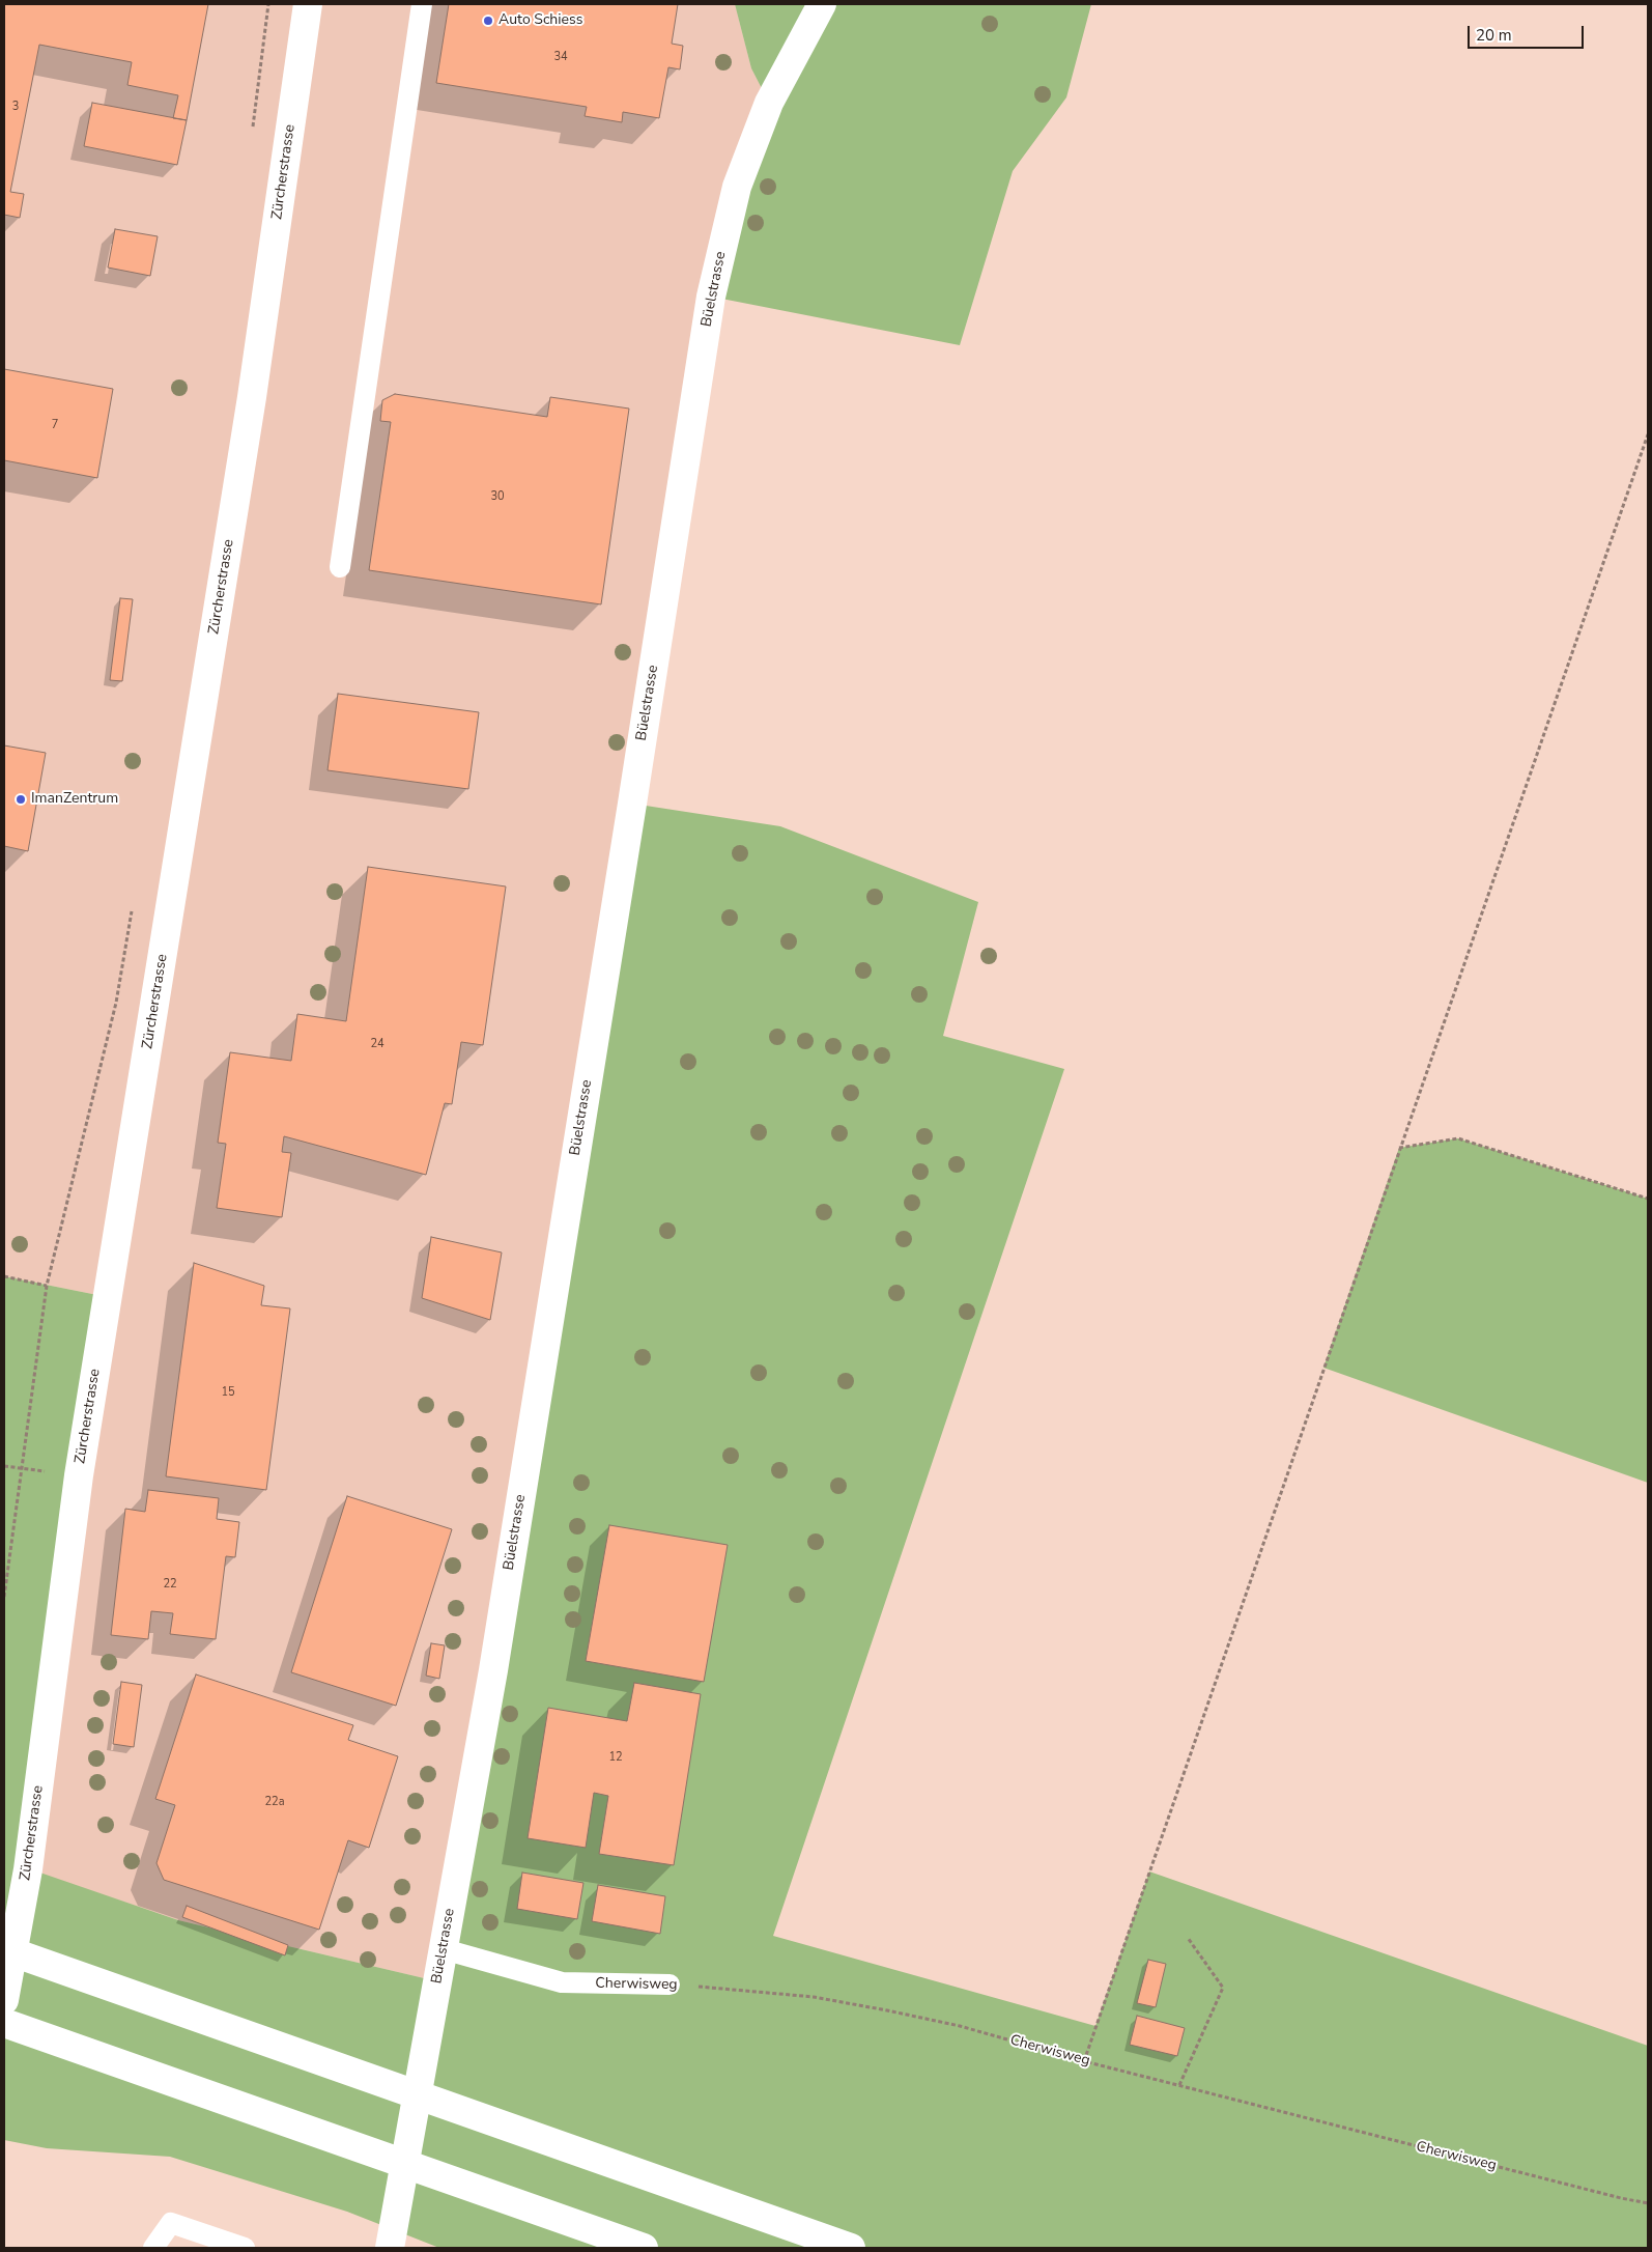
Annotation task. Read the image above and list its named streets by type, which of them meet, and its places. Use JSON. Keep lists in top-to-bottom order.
{
  "streets": {
    "main road": ["Zürcherstrasse", "Büelstrasse"],
    "lane": ["Cherwisweg"]
  },
  "crossings": [
    ["Büelstrasse", "Cherwisweg"]
  ],
  "places": ["Auto Schiess", "ImanZentrum"],
  "house_numbers": [
    "34",
    "3",
    "7",
    "30",
    "24",
    "15",
    "22",
    "12",
    "22a"
  ],
  "scale_bar": "20 m"
}
